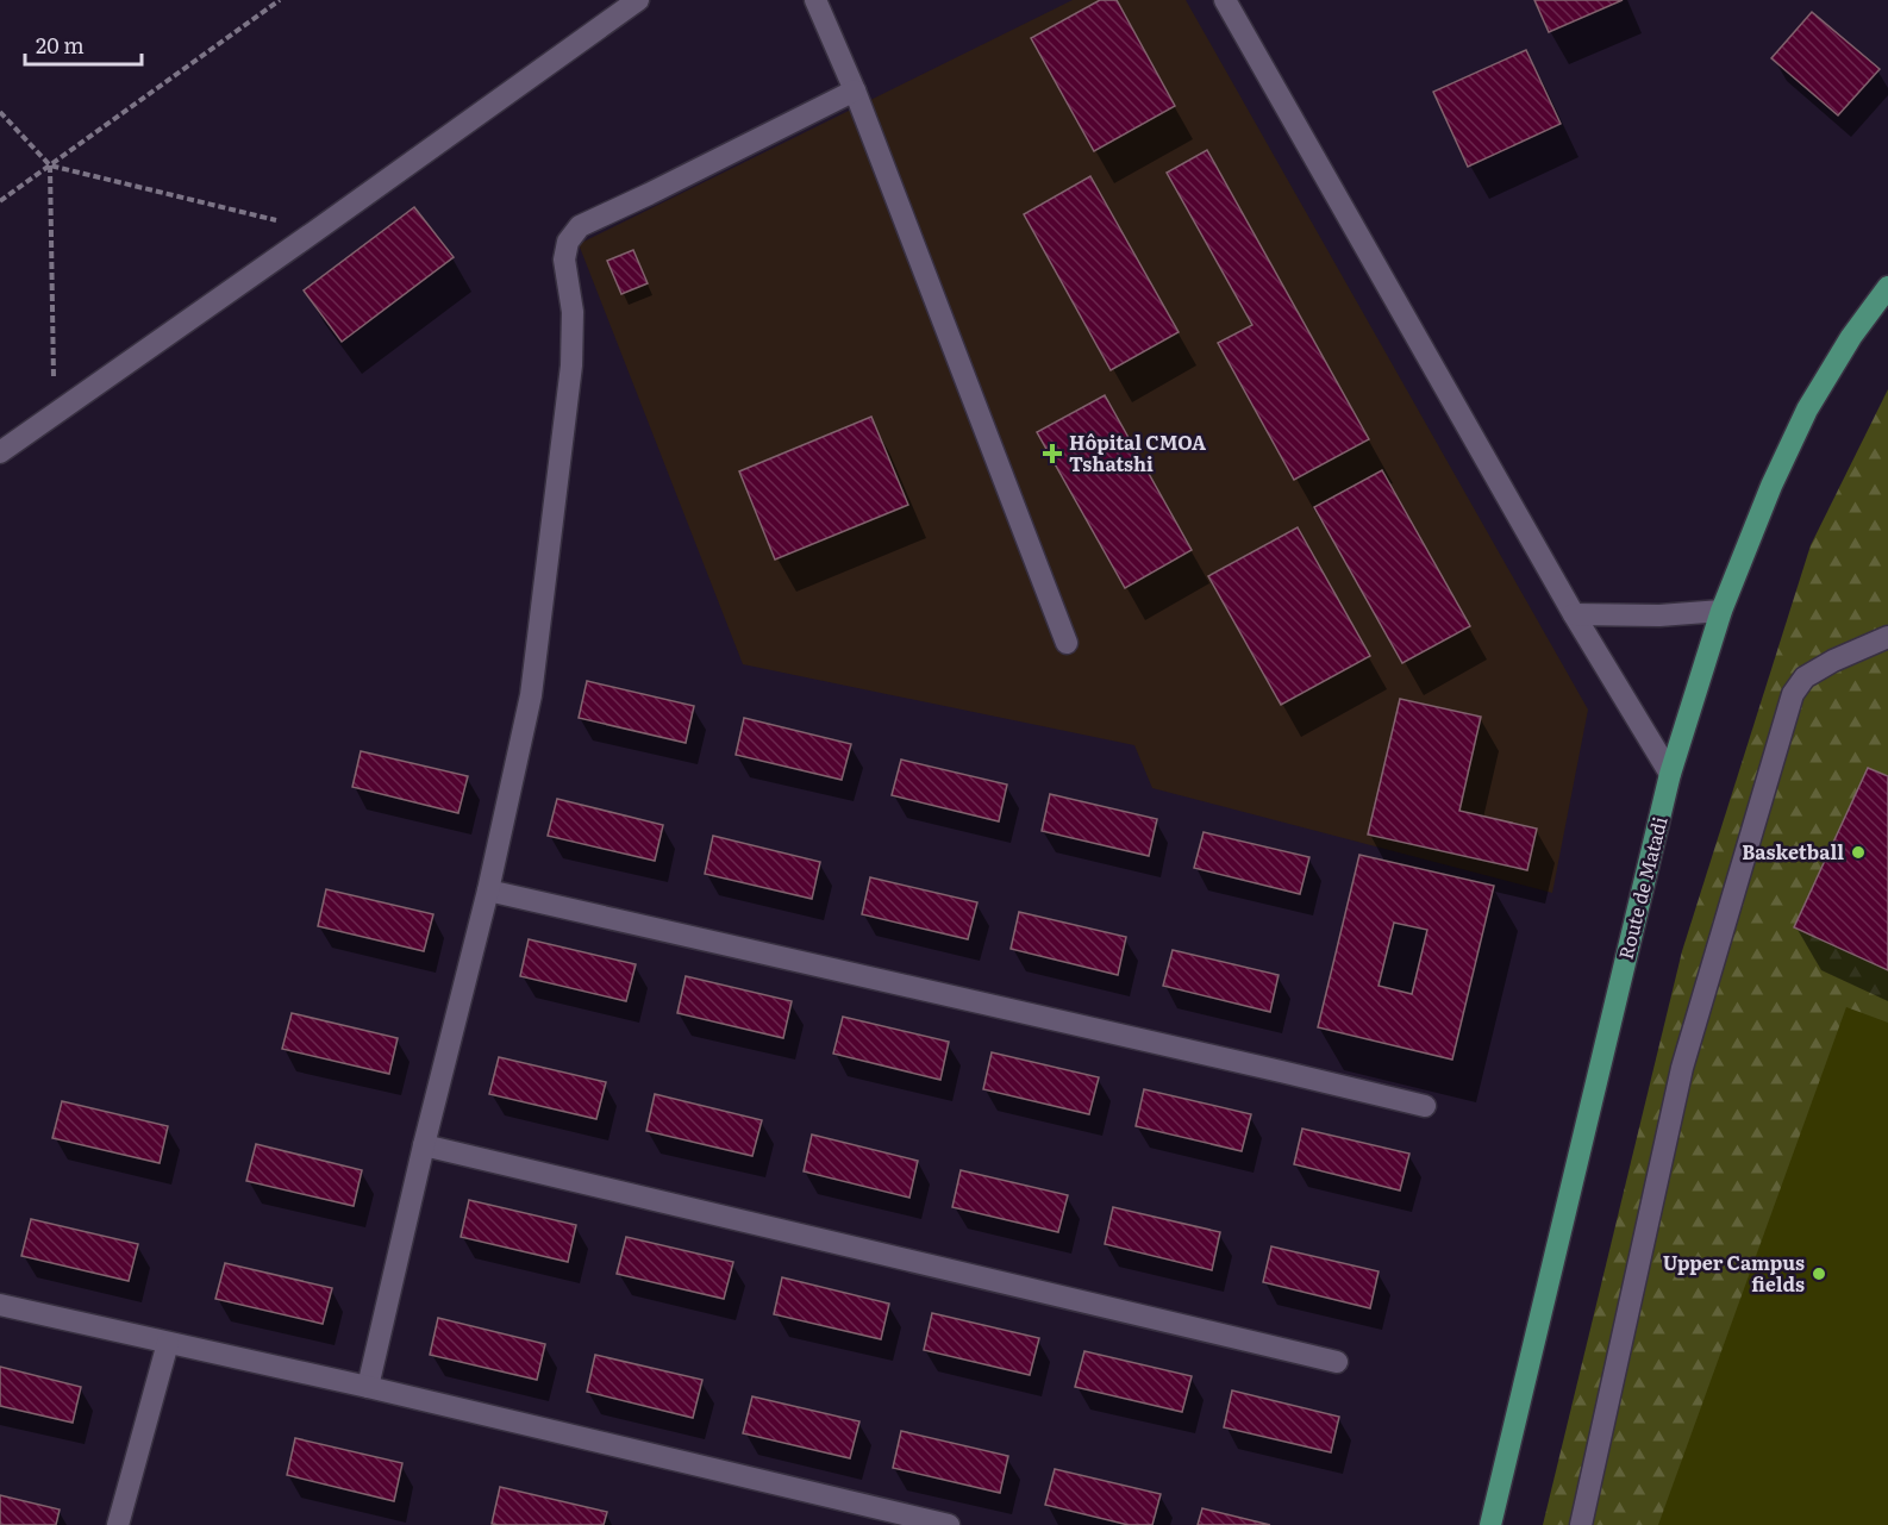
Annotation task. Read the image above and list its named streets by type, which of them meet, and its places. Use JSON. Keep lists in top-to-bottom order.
{
  "streets": {
    "main road": ["Route de Matadi"]
  },
  "places": {
    "health": ["Hôpital CMOA Tshatshi"],
    "other": ["Basketball", "Upper Campus fields"]
  },
  "scale_bar": "20 m"
}
